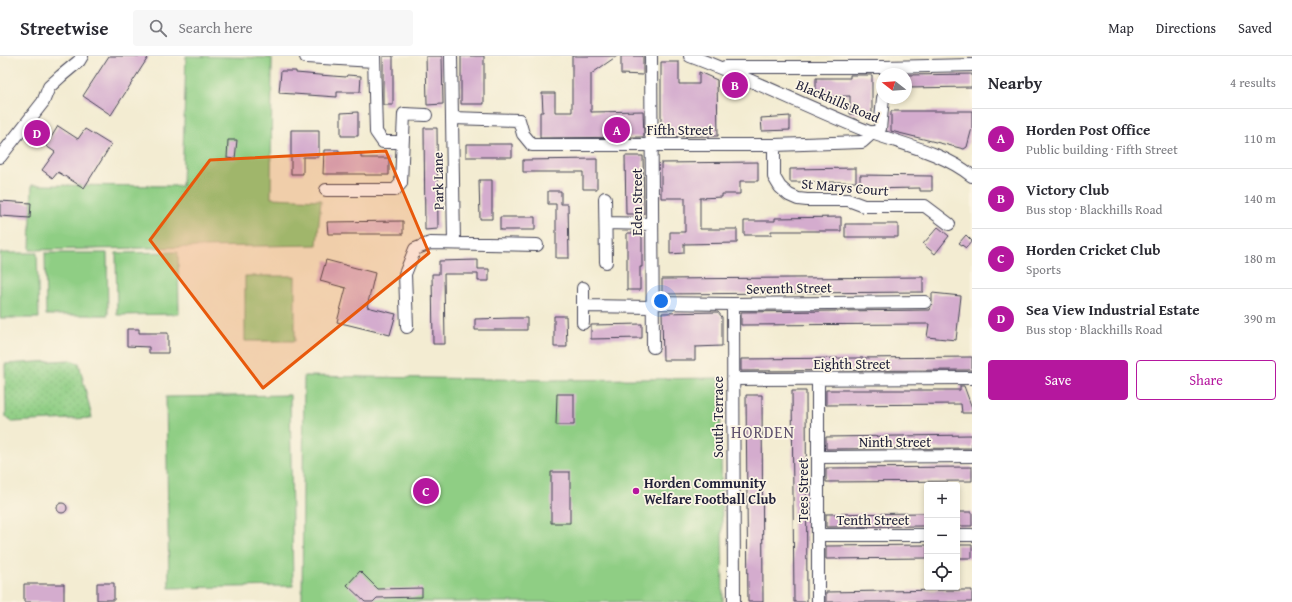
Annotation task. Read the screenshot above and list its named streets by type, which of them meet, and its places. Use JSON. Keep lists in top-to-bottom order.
{
  "streets": {
    "street": [
      "Blackhills Road",
      "Fifth Street",
      "Park Lane",
      "St Marys Court",
      "Eden Street",
      "Seventh Street",
      "Eighth Street",
      "South Terrace",
      "Ninth Street",
      "Tees Street",
      "Tenth Street"
    ]
  },
  "crossings": [
    ["Blackhills Road", "Fifth Street"],
    ["Fifth Street", "Park Lane"],
    ["Fifth Street", "St Marys Court"],
    ["Fifth Street", "Eden Street"],
    ["Eden Street", "Seventh Street"],
    ["Seventh Street", "South Terrace"],
    ["Eighth Street", "South Terrace"],
    ["Eighth Street", "Tees Street"],
    ["Ninth Street", "Tees Street"],
    ["Tees Street", "Tenth Street"]
  ],
  "districts": ["HORDEN"],
  "places": ["Horden Community Welfare Football Club"],
  "north": "left",
  "page": {
    "header": "Streetwise",
    "search": "Search here",
    "nav": ["Map", "Directions", "Saved"],
    "heading": ["Nearby", "4 results"],
    "pins": [
      "B",
      "A",
      "D",
      "C"
    ],
    "list": [
      {
        "mark": "A",
        "name": "Horden Post Office",
        "note": "Public building · Fifth Street",
        "value": "110 m"
      },
      {
        "mark": "B",
        "name": "Victory Club",
        "note": "Bus stop · Blackhills Road",
        "value": "140 m"
      },
      {
        "mark": "C",
        "name": "Horden Cricket Club",
        "note": "Sports",
        "value": "180 m"
      },
      {
        "mark": "D",
        "name": "Sea View Industrial Estate",
        "note": "Bus stop · Blackhills Road",
        "value": "390 m"
      }
    ],
    "buttons": ["Save", "Share"],
    "map_buttons": ["+", "−"]
  }
}
